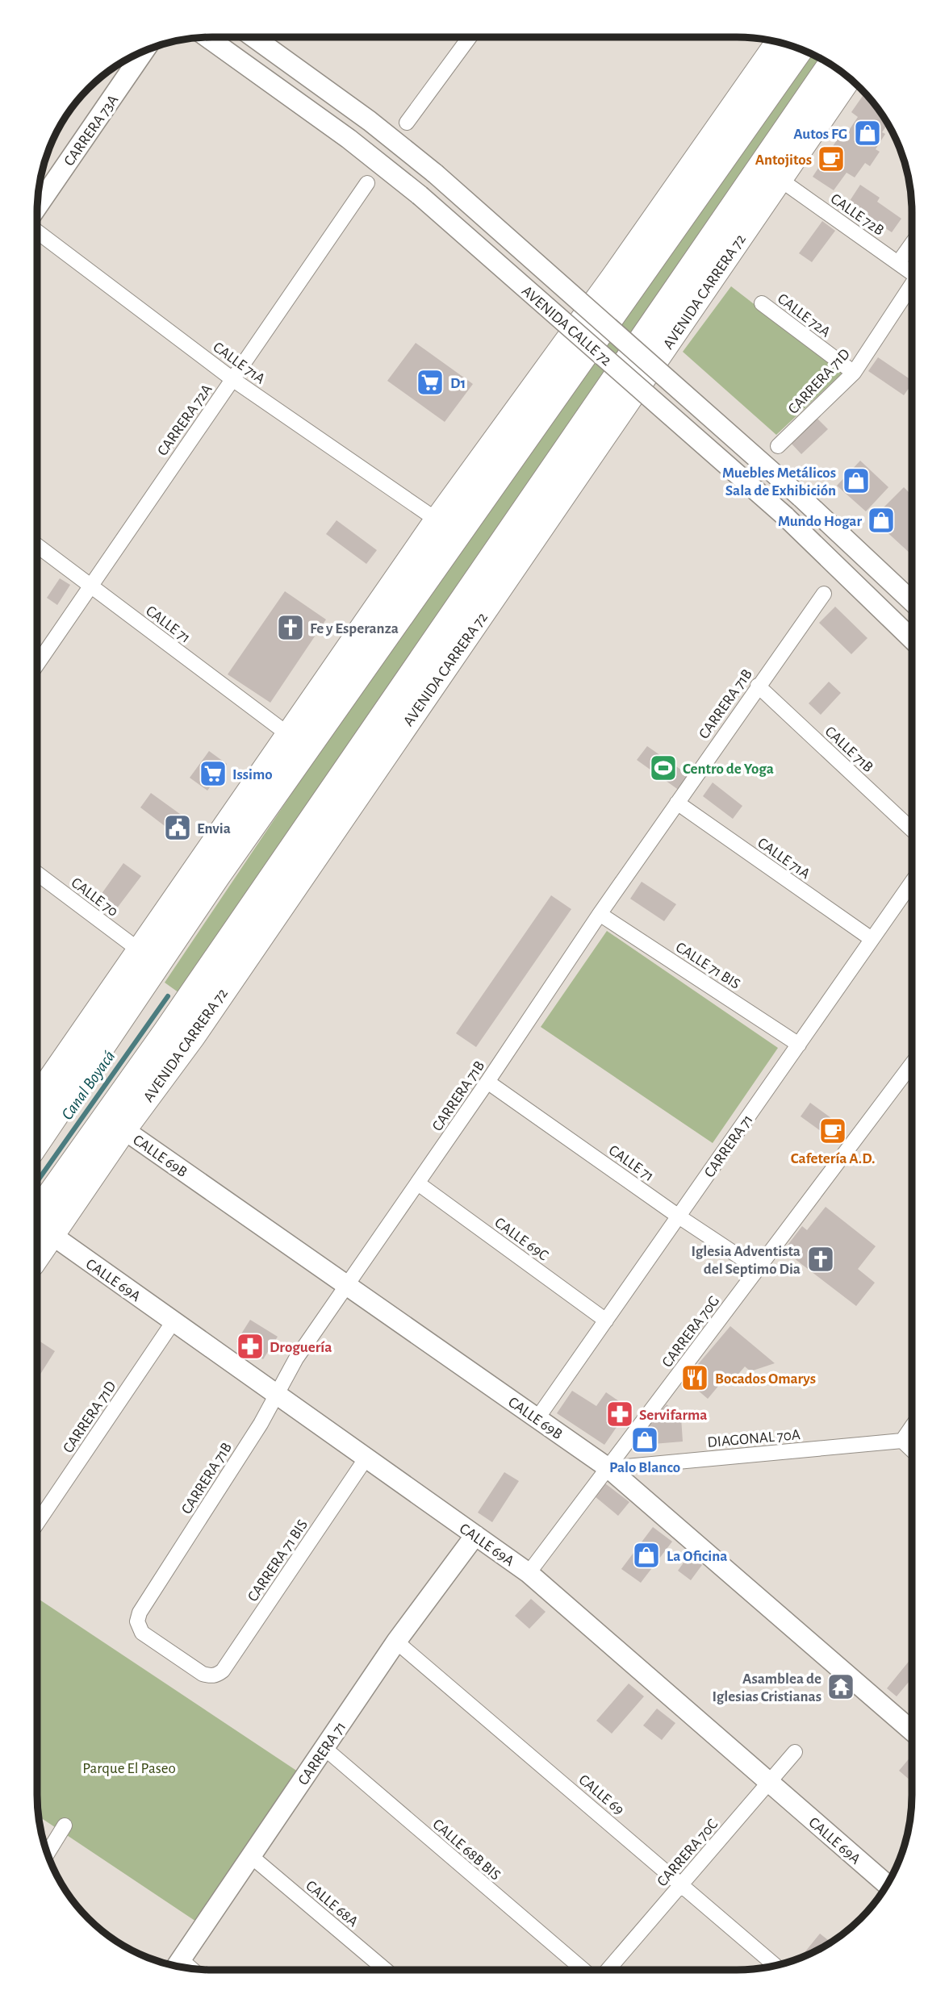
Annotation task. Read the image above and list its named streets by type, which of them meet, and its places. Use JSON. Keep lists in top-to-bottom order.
{
  "streets": {
    "highway": ["AVENIDA CARRERA 72"],
    "street": [
      "CARRERA 73A",
      "CALLE 72B",
      "CALLE 72A",
      "AVENIDA CALLE 72",
      "CALLE 71A",
      "CARRERA 71D",
      "CARRERA 72A",
      "CALLE 71",
      "CARRERA 71B",
      "CALLE 71B",
      "CALLE 70",
      "CALLE 71 BIS",
      "CARRERA 71",
      "CALLE 69B",
      "CALLE 69C",
      "CALLE 69A",
      "CARRERA 70G",
      "DIAGONAL 70A",
      "CARRERA 71 BIS",
      "CALLE 69",
      "CALLE 68B BIS",
      "CARRERA 70C",
      "CALLE 68A"
    ]
  },
  "crossings": [
    ["CALLE 72B", "AVENIDA CARRERA 72"],
    ["AVENIDA CARRERA 72", "CALLE 69B"],
    ["AVENIDA CARRERA 72", "CALLE 69A"],
    ["CALLE 72A", "CARRERA 71D"],
    ["CALLE 71A", "CARRERA 72A"],
    ["CALLE 71A", "CARRERA 71B"],
    ["CALLE 71A", "CARRERA 71"],
    ["CARRERA 71D", "CALLE 69A"],
    ["CARRERA 72A", "CALLE 71"],
    ["CALLE 71", "CARRERA 71B"],
    ["CALLE 71", "CARRERA 71"],
    ["CALLE 71", "CARRERA 70G"],
    ["CARRERA 71B", "CALLE 71B"],
    ["CARRERA 71B", "CALLE 71 BIS"],
    ["CARRERA 71B", "CALLE 69B"],
    ["CARRERA 71B", "CALLE 69C"],
    ["CARRERA 71B", "CALLE 69A"],
    ["CARRERA 71B", "CARRERA 71 BIS"],
    ["CALLE 71 BIS", "CARRERA 71"],
    ["CARRERA 71", "CALLE 69B"],
    ["CARRERA 71", "CALLE 69C"],
    ["CARRERA 71", "CALLE 69A"],
    ["CARRERA 71", "CALLE 69"],
    ["CARRERA 71", "CALLE 68B BIS"],
    ["CARRERA 71", "CALLE 68A"],
    ["CALLE 69B", "CARRERA 70G"],
    ["CALLE 69B", "DIAGONAL 70A"],
    ["CALLE 69A", "CARRERA 70G"],
    ["CALLE 69A", "CARRERA 71 BIS"],
    ["CALLE 69A", "CARRERA 70C"],
    ["CARRERA 70G", "DIAGONAL 70A"],
    ["CALLE 69", "CARRERA 70C"]
  ],
  "water": ["Canal Boyacá"],
  "parks": ["Parque El Paseo"],
  "places": {
    "shop": [
      "Autos FG",
      "Muebles Metálicos Sala de Exhibición",
      "Mundo Hogar",
      "Palo Blanco",
      "La Oficina"
    ],
    "cafe": ["Antojitos", "Cafetería A.D."],
    "supermarket": ["D1", "Issimo"],
    "church": ["Fe y Esperanza", "Iglesia Adventista del Septimo Dia"],
    "sports": ["Centro de Yoga"],
    "public building": ["Envia"],
    "pharmacy": ["Droguería", "Servifarma"],
    "restaurant": ["Bocados Omarys"],
    "temple": ["Asamblea de Iglesias Cristianas"]
  }
}
